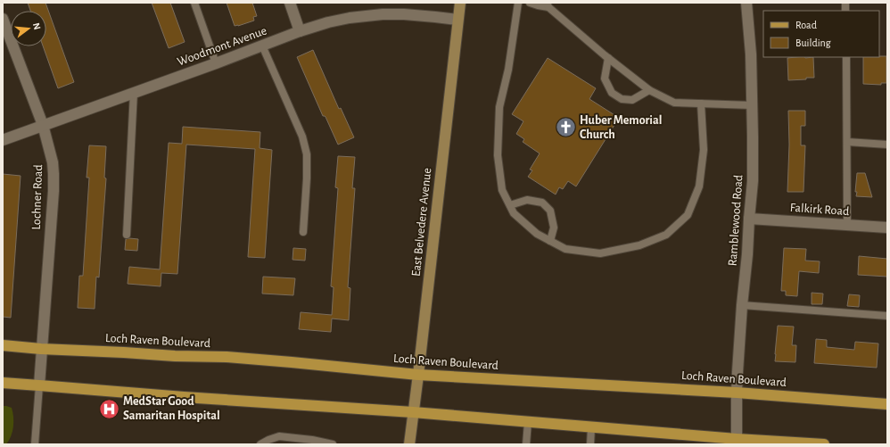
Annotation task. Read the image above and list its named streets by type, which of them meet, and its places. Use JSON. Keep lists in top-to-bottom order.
{
  "streets": {
    "main road": ["East Belvedere Avenue", "Loch Raven Boulevard"],
    "street": [
      "Woodmont Avenue",
      "Lochner Road",
      "Falkirk Road",
      "Ramblewood Road"
    ]
  },
  "crossings": [
    ["Woodmont Avenue", "Lochner Road"],
    ["Woodmont Avenue", "East Belvedere Avenue"],
    ["Lochner Road", "Loch Raven Boulevard"],
    ["Falkirk Road", "Ramblewood Road"],
    ["Ramblewood Road", "Loch Raven Boulevard"],
    ["East Belvedere Avenue", "Loch Raven Boulevard"]
  ],
  "places": {
    "church": ["Huber Memorial Church"],
    "hospital": ["MedStar Good Samaritan Hospital"]
  },
  "legend": ["Road", "Building"],
  "north": "right"
}
